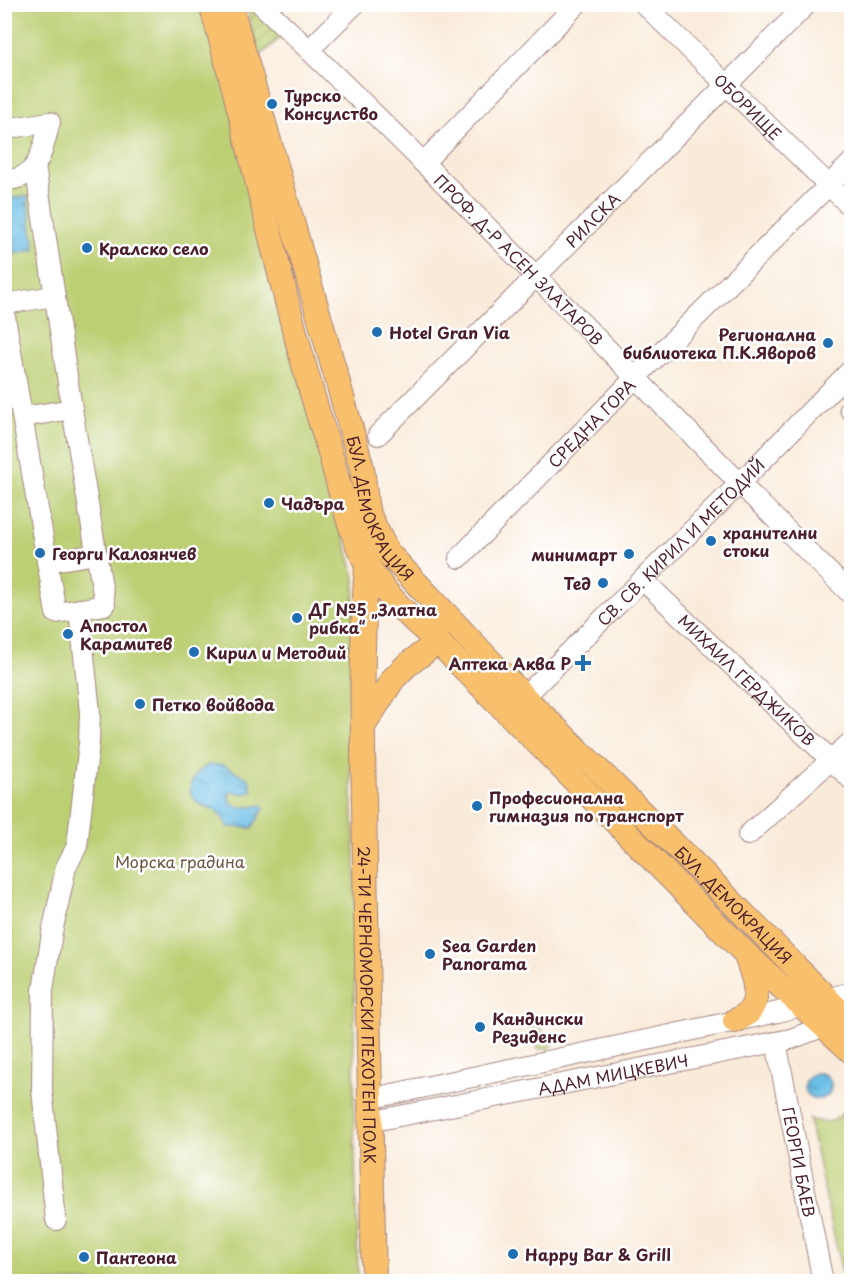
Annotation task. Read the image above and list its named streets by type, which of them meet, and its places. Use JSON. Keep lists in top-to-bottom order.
{
  "streets": {
    "main road": ["БУЛ. ДЕМОКРАЦИЯ", "24-ТИ ЧЕРНОМОРСКИ ПЕХОТЕН ПОЛК"],
    "street": [
      "ОБОРИЩЕ",
      "РИЛСКА",
      "ПРОФ. Д-Р АСЕН ЗЛАТАРОВ",
      "СРЕДНА ГОРА",
      "СВ. СВ. КИРИЛ И МЕТОДИЙ",
      "МИХАИЛ ГЕРДЖИКОВ",
      "АДАМ МИЦКЕВИЧ",
      "ГЕОРГИ БАЕВ"
    ]
  },
  "crossings": [
    ["ОБОРИЩЕ", "РИЛСКА"],
    ["ОБОРИЩЕ", "СРЕДНА ГОРА"],
    ["РИЛСКА", "ПРОФ. Д-Р АСЕН ЗЛАТАРОВ"],
    ["ПРОФ. Д-Р АСЕН ЗЛАТАРОВ", "СРЕДНА ГОРА"],
    ["ПРОФ. Д-Р АСЕН ЗЛАТАРОВ", "СВ. СВ. КИРИЛ И МЕТОДИЙ"],
    ["БУЛ. ДЕМОКРАЦИЯ", "СВ. СВ. КИРИЛ И МЕТОДИЙ"],
    ["БУЛ. ДЕМОКРАЦИЯ", "24-ТИ ЧЕРНОМОРСКИ ПЕХОТЕН ПОЛК"],
    ["БУЛ. ДЕМОКРАЦИЯ", "АДАМ МИЦКЕВИЧ"],
    ["СВ. СВ. КИРИЛ И МЕТОДИЙ", "МИХАИЛ ГЕРДЖИКОВ"],
    ["24-ТИ ЧЕРНОМОРСКИ ПЕХОТЕН ПОЛК", "АДАМ МИЦКЕВИЧ"],
    ["АДАМ МИЦКЕВИЧ", "ГЕОРГИ БАЕВ"]
  ],
  "parks": ["Морска градина"],
  "places": {
    "other": [
      "Турско Консулство",
      "Кралско село",
      "Hotel Gran Via",
      "Регионална библиотека П.К.Яворов",
      "Чадъра",
      "хранителни стоки",
      "Георги Калоянчев",
      "минимарт",
      "Тед",
      "ДГ №5 „Златна рибка“",
      "Апостол Карамитев",
      "Кирил и Методий",
      "Петко войвода",
      "Професионална гимназия по транспорт",
      "Sea Garden Panorama",
      "Кандински Резиденс",
      "Happy Bar & Grill",
      "Пантеона"
    ],
    "health": ["Аптека Аква Р"]
  }
}
